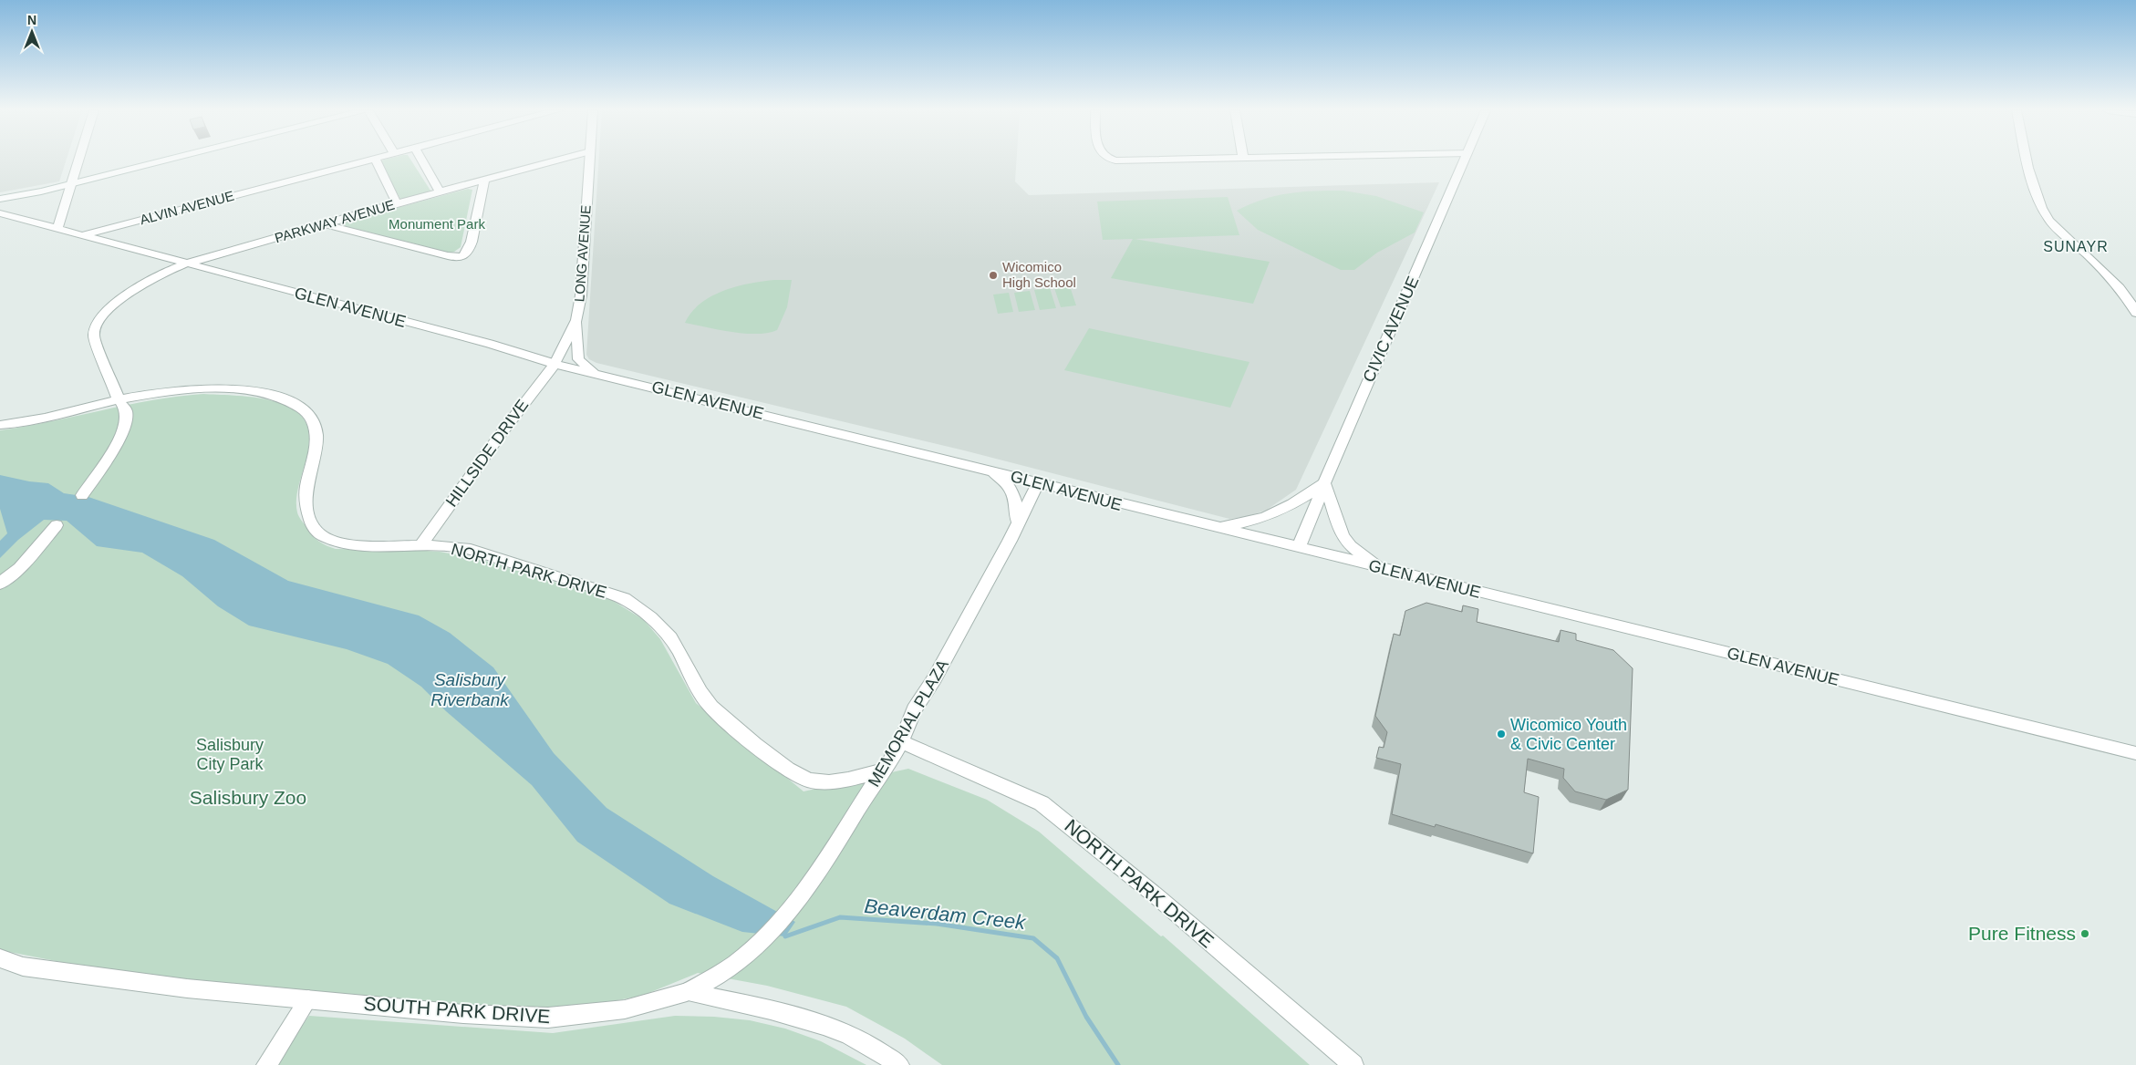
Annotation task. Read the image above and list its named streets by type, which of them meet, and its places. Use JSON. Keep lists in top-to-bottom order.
{
  "streets": {
    "street": [
      "ALVIN AVENUE",
      "PARKWAY AVENUE",
      "LONG AVENUE",
      "GLEN AVENUE",
      "CIVIC AVENUE",
      "HILLSIDE DRIVE",
      "NORTH PARK DRIVE",
      "MEMORIAL PLAZA",
      "SOUTH PARK DRIVE"
    ]
  },
  "crossings": [
    ["ALVIN AVENUE", "GLEN AVENUE"],
    ["PARKWAY AVENUE", "GLEN AVENUE"],
    ["PARKWAY AVENUE", "NORTH PARK DRIVE"],
    ["LONG AVENUE", "GLEN AVENUE"],
    ["LONG AVENUE", "HILLSIDE DRIVE"],
    ["GLEN AVENUE", "CIVIC AVENUE"],
    ["GLEN AVENUE", "HILLSIDE DRIVE"],
    ["GLEN AVENUE", "MEMORIAL PLAZA"],
    ["HILLSIDE DRIVE", "NORTH PARK DRIVE"],
    ["NORTH PARK DRIVE", "MEMORIAL PLAZA"],
    ["MEMORIAL PLAZA", "SOUTH PARK DRIVE"]
  ],
  "districts": ["SUNAYR"],
  "water": ["Salisbury Riverbank", "Beaverdam Creek"],
  "parks": ["Monument Park", "Salisbury City Park", "Salisbury Zoo"],
  "places": ["Wicomico High School", "Wicomico Youth & Civic Center", "Pure Fitness"],
  "north": "top"
}
